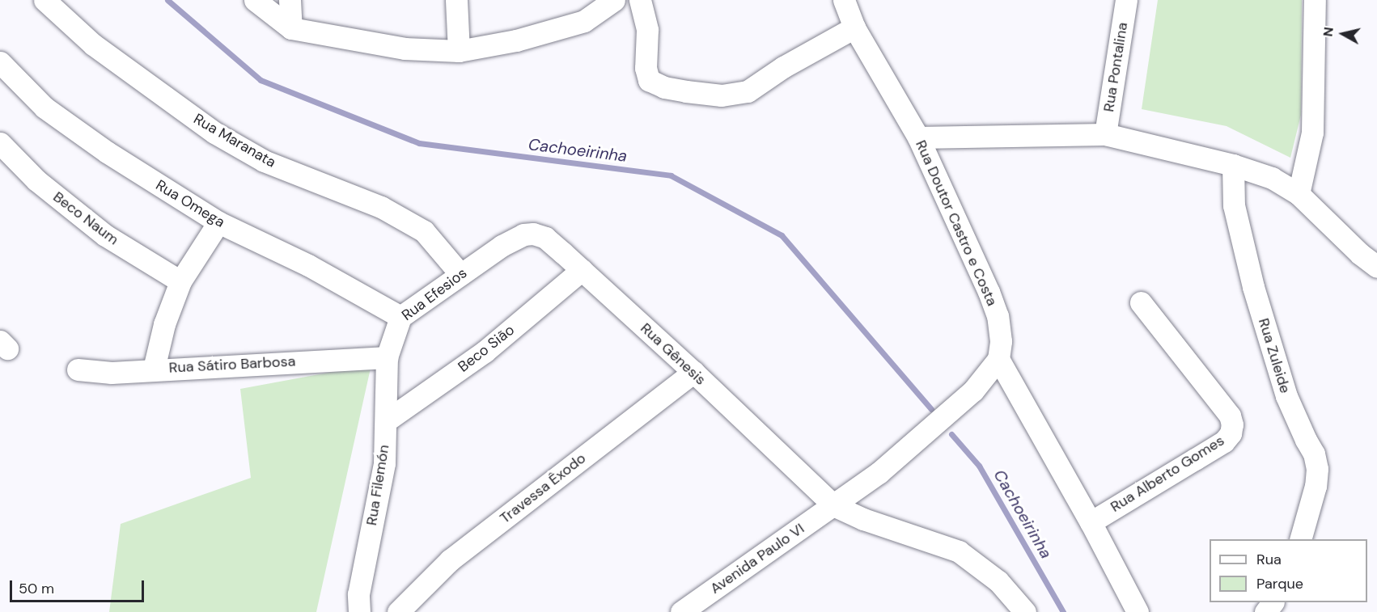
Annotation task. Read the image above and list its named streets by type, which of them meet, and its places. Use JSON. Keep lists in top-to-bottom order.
{
  "streets": {
    "street": [
      "Rua Pontalina",
      "Rua Maranata",
      "Rua Omega",
      "Beco Naum",
      "Rua Doutor Castro e Costa",
      "Rua Efesios",
      "Beco Sião",
      "Rua Gênesis",
      "Rua Zuleide",
      "Rua Sátiro Barbosa",
      "Rua Alberto Gomes",
      "Rua Filemón",
      "Travessa Êxodo",
      "Avenida Paulo VI"
    ]
  },
  "crossings": [
    ["Rua Maranata", "Rua Efesios"],
    ["Rua Omega", "Rua Efesios"],
    ["Rua Efesios", "Rua Gênesis"],
    ["Rua Efesios", "Rua Sátiro Barbosa"],
    ["Rua Efesios", "Rua Filemón"],
    ["Beco Sião", "Rua Gênesis"],
    ["Beco Sião", "Rua Filemón"],
    ["Rua Gênesis", "Travessa Êxodo"],
    ["Rua Gênesis", "Avenida Paulo VI"],
    ["Rua Sátiro Barbosa", "Rua Filemón"]
  ],
  "water": ["Cachoeirinha"],
  "legend": ["Rua", "Parque"],
  "scale_bar": "50 m",
  "north": "left"
}
